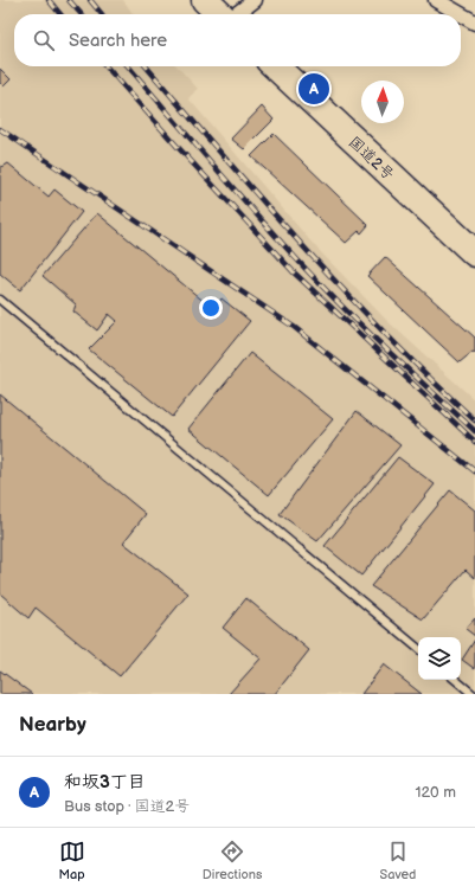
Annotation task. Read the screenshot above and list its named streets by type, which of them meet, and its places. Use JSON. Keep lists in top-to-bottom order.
{
  "streets": {
    "highway": ["国道2号"]
  },
  "north": "top",
  "page": {
    "search": "Search here",
    "pins": "A",
    "heading": "Nearby",
    "list": [
      {
        "mark": "A",
        "name": "和坂3丁目",
        "note": "Bus stop · 国道2号",
        "value": "120 m"
      }
    ],
    "nav": ["Map", "Directions", "Saved"]
  }
}
